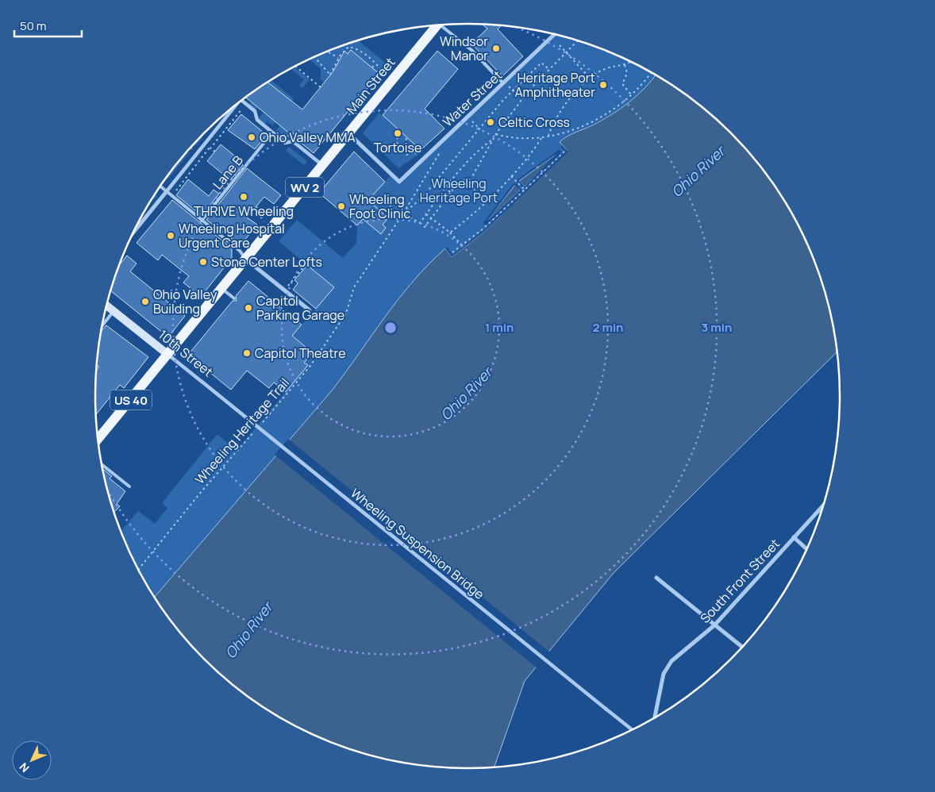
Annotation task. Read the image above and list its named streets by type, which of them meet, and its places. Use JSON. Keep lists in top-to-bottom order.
{
  "streets": {
    "main road": [
      "Main Street",
      "WV 2",
      "10th Street",
      "US 40"
    ],
    "street": ["Water Street", "Wheeling Suspension Bridge", "South Front Street"],
    "lane": ["Lane B"],
    "path": ["Wheeling Heritage Trail"]
  },
  "crossings": [
    ["Main Street", "Water Street"],
    ["Main Street", "10th Street"],
    ["10th Street", "Wheeling Suspension Bridge"]
  ],
  "water": ["Ohio River"],
  "parks": ["Wheeling Heritage Port"],
  "places": [
    "Windsor Manor",
    "Heritage Port Amphitheater",
    "Celtic Cross",
    "Tortoise",
    "Ohio Valley MMA",
    "THRIVE Wheeling",
    "Wheeling Foot Clinic",
    "Wheeling Hospital Urgent Care",
    "Stone Center Lofts",
    "Ohio Valley Building",
    "Capitol Parking Garage",
    "Capitol Theatre"
  ],
  "scale_bar": "50 m",
  "north": "bottom left",
  "rings": ["1 min", "2 min", "3 min"]
}
